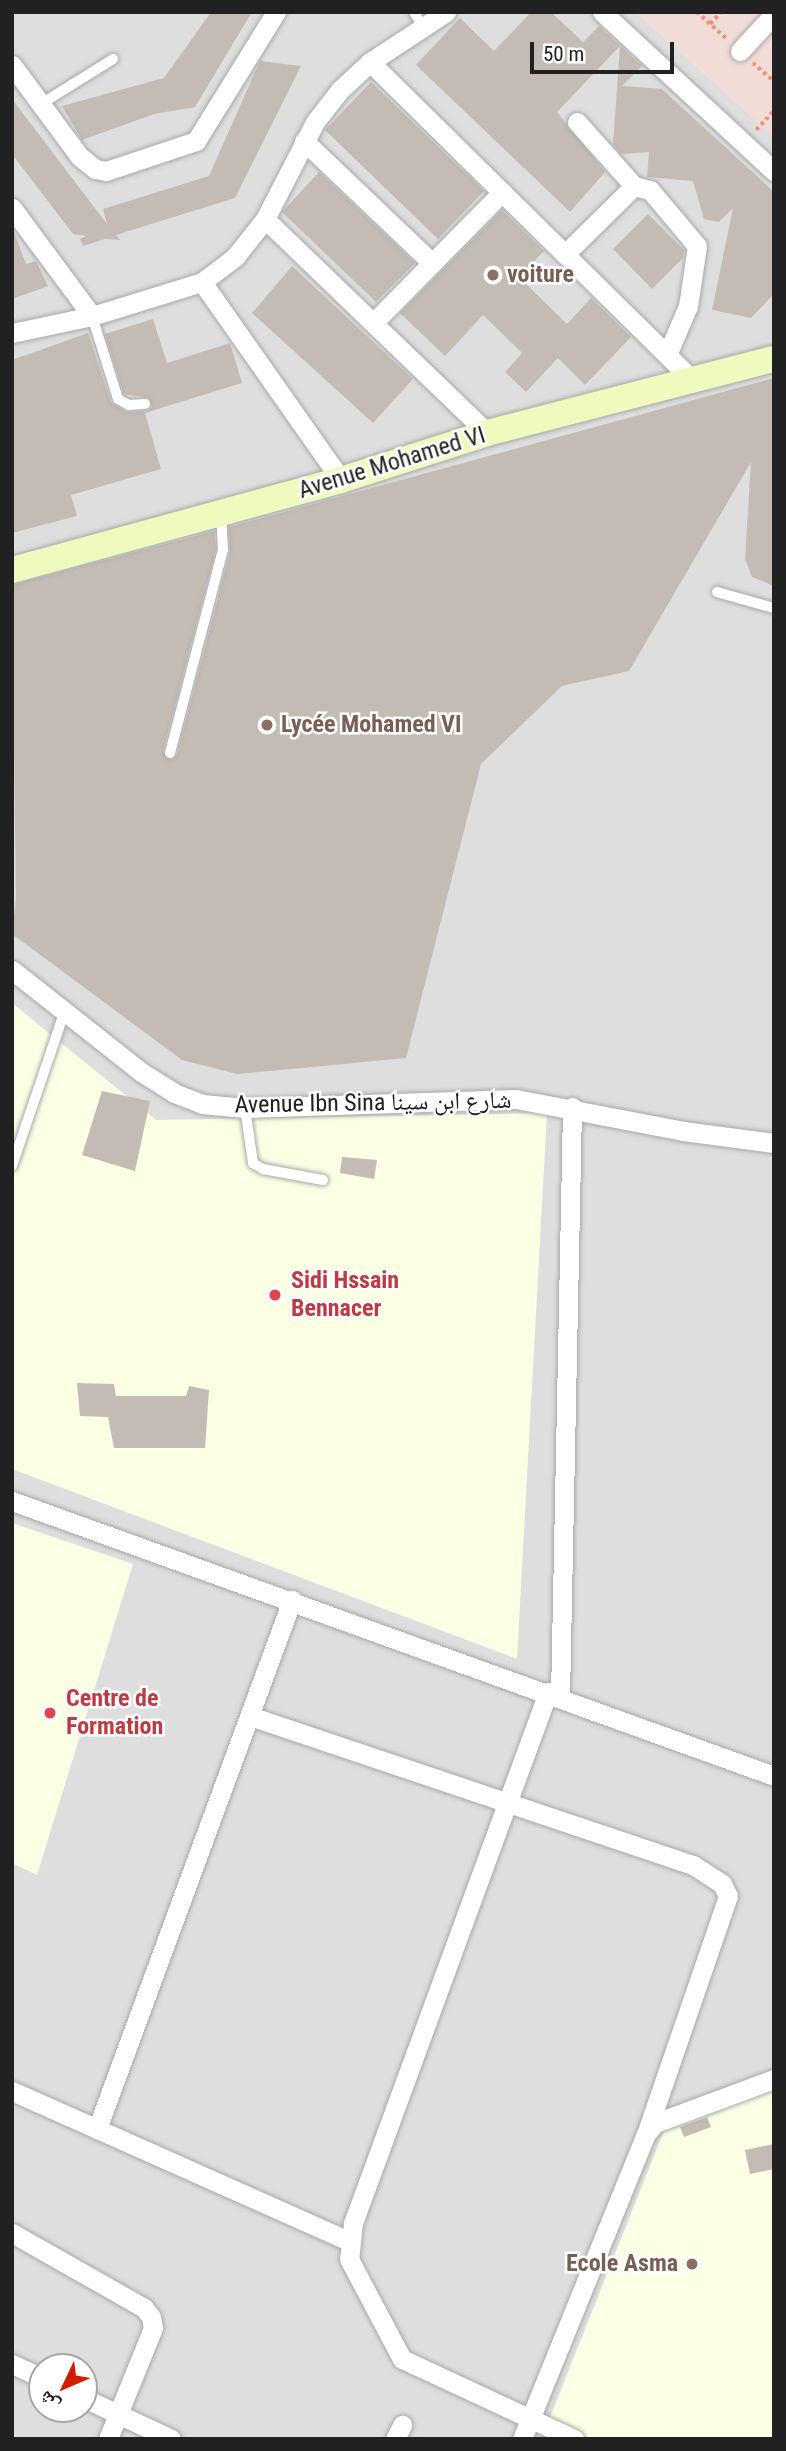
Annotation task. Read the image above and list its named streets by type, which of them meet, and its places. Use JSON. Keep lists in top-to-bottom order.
{
  "streets": {
    "main road": ["Avenue Mohamed VI"],
    "street": ["Avenue Ibn Sina شارع ابن سينا"]
  },
  "places": [
    "voiture",
    "Lycée Mohamed VI",
    "Sidi Hssain Bennacer",
    "Centre de Formation",
    "Ecole Asma"
  ],
  "scale_bar": "50 m",
  "north": "bottom left"
}
